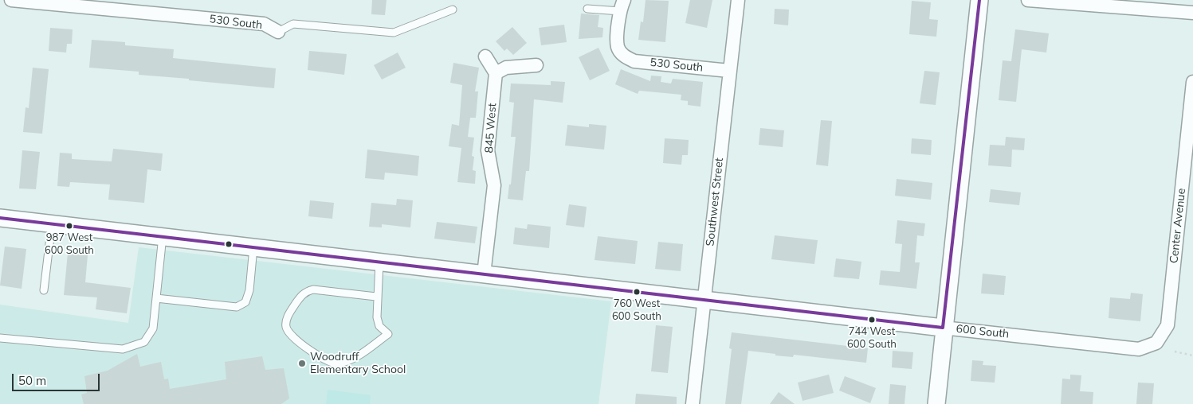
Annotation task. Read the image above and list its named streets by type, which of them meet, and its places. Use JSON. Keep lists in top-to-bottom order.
{
  "streets": {
    "street": [
      "530 South",
      "845 West",
      "Southwest Street",
      "Center Avenue",
      "600 South"
    ]
  },
  "crossings": [
    ["530 South", "Southwest Street"],
    ["845 West", "600 South"],
    ["Southwest Street", "600 South"],
    ["Center Avenue", "600 South"]
  ],
  "places": [
    "987 West 600 South",
    "760 West 600 South",
    "744 West 600 South",
    "Woodruff Elementary School"
  ],
  "scale_bar": "50 m"
}
